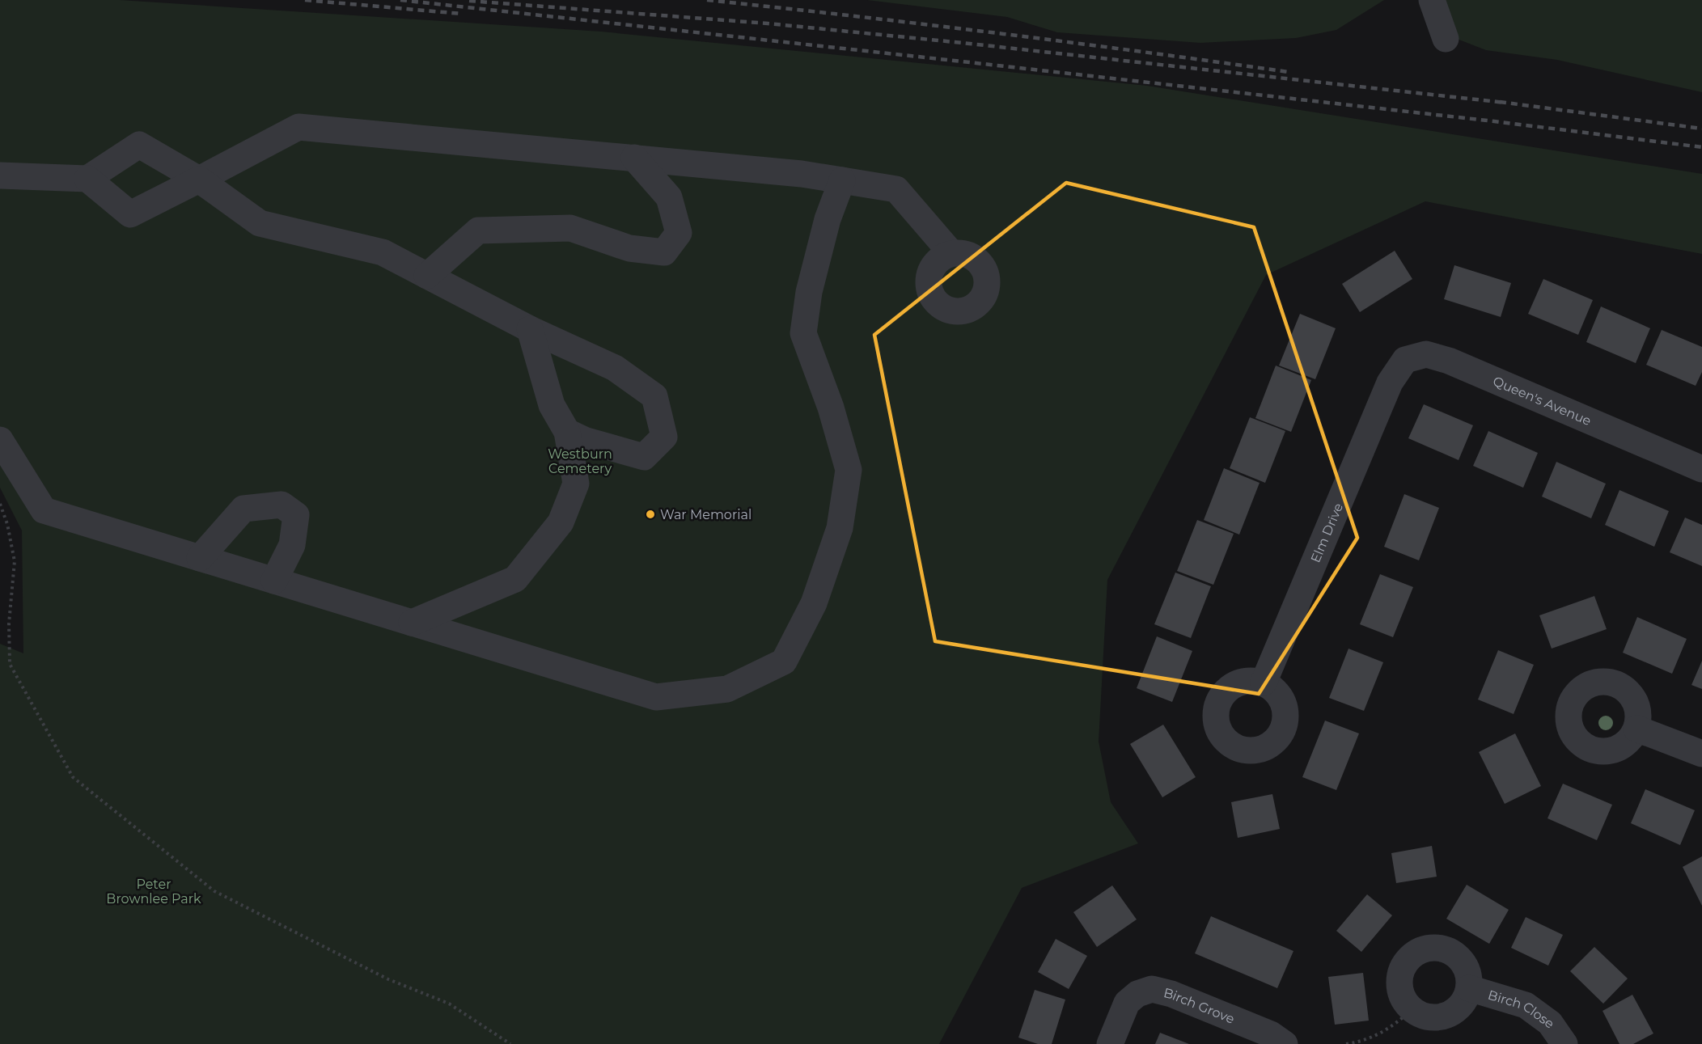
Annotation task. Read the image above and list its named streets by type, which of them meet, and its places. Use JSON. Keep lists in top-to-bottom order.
{
  "streets": {
    "street": [
      "Queen's Avenue",
      "Elm Drive",
      "Birch Grove",
      "Birch Close"
    ]
  },
  "crossings": [
    ["Queen's Avenue", "Elm Drive"]
  ],
  "parks": ["Westburn Cemetery", "Peter Brownlee Park"],
  "places": ["War Memorial"]
}
